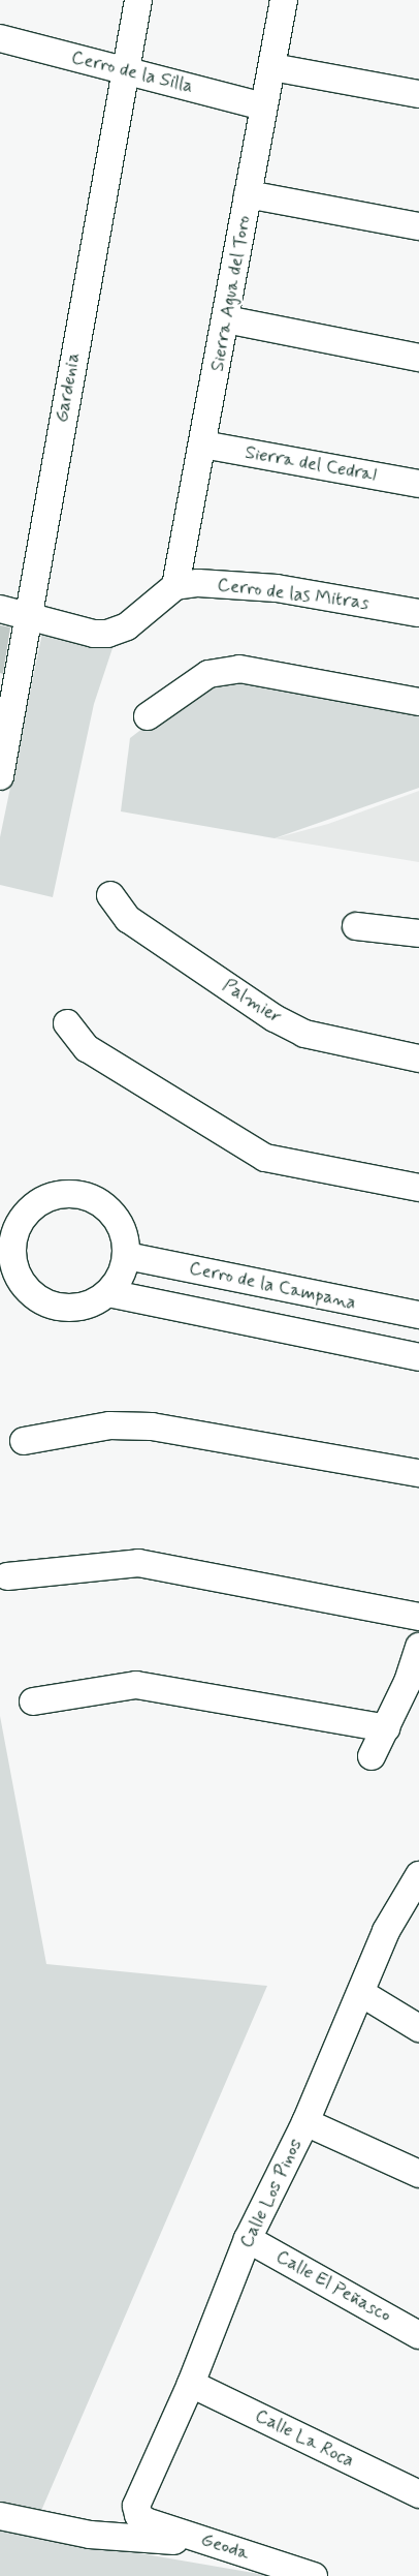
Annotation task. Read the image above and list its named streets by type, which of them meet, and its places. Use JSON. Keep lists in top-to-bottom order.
{
  "streets": {
    "street": [
      "Cerro de la Silla",
      "Sierra Agua del Toro",
      "Gardenia",
      "Sierra del Cedral",
      "Cerro de las Mitras",
      "Palmier",
      "Cerro de la Campana",
      "Calle Los Pinos",
      "Calle El Peñasco",
      "Calle La Roca",
      "Geoda"
    ]
  },
  "crossings": [
    ["Cerro de la Silla", "Sierra Agua del Toro"],
    ["Cerro de la Silla", "Gardenia"],
    ["Sierra Agua del Toro", "Sierra del Cedral"],
    ["Sierra Agua del Toro", "Cerro de las Mitras"],
    ["Calle Los Pinos", "Calle El Peñasco"],
    ["Calle Los Pinos", "Calle La Roca"],
    ["Calle Los Pinos", "Geoda"]
  ]
}
